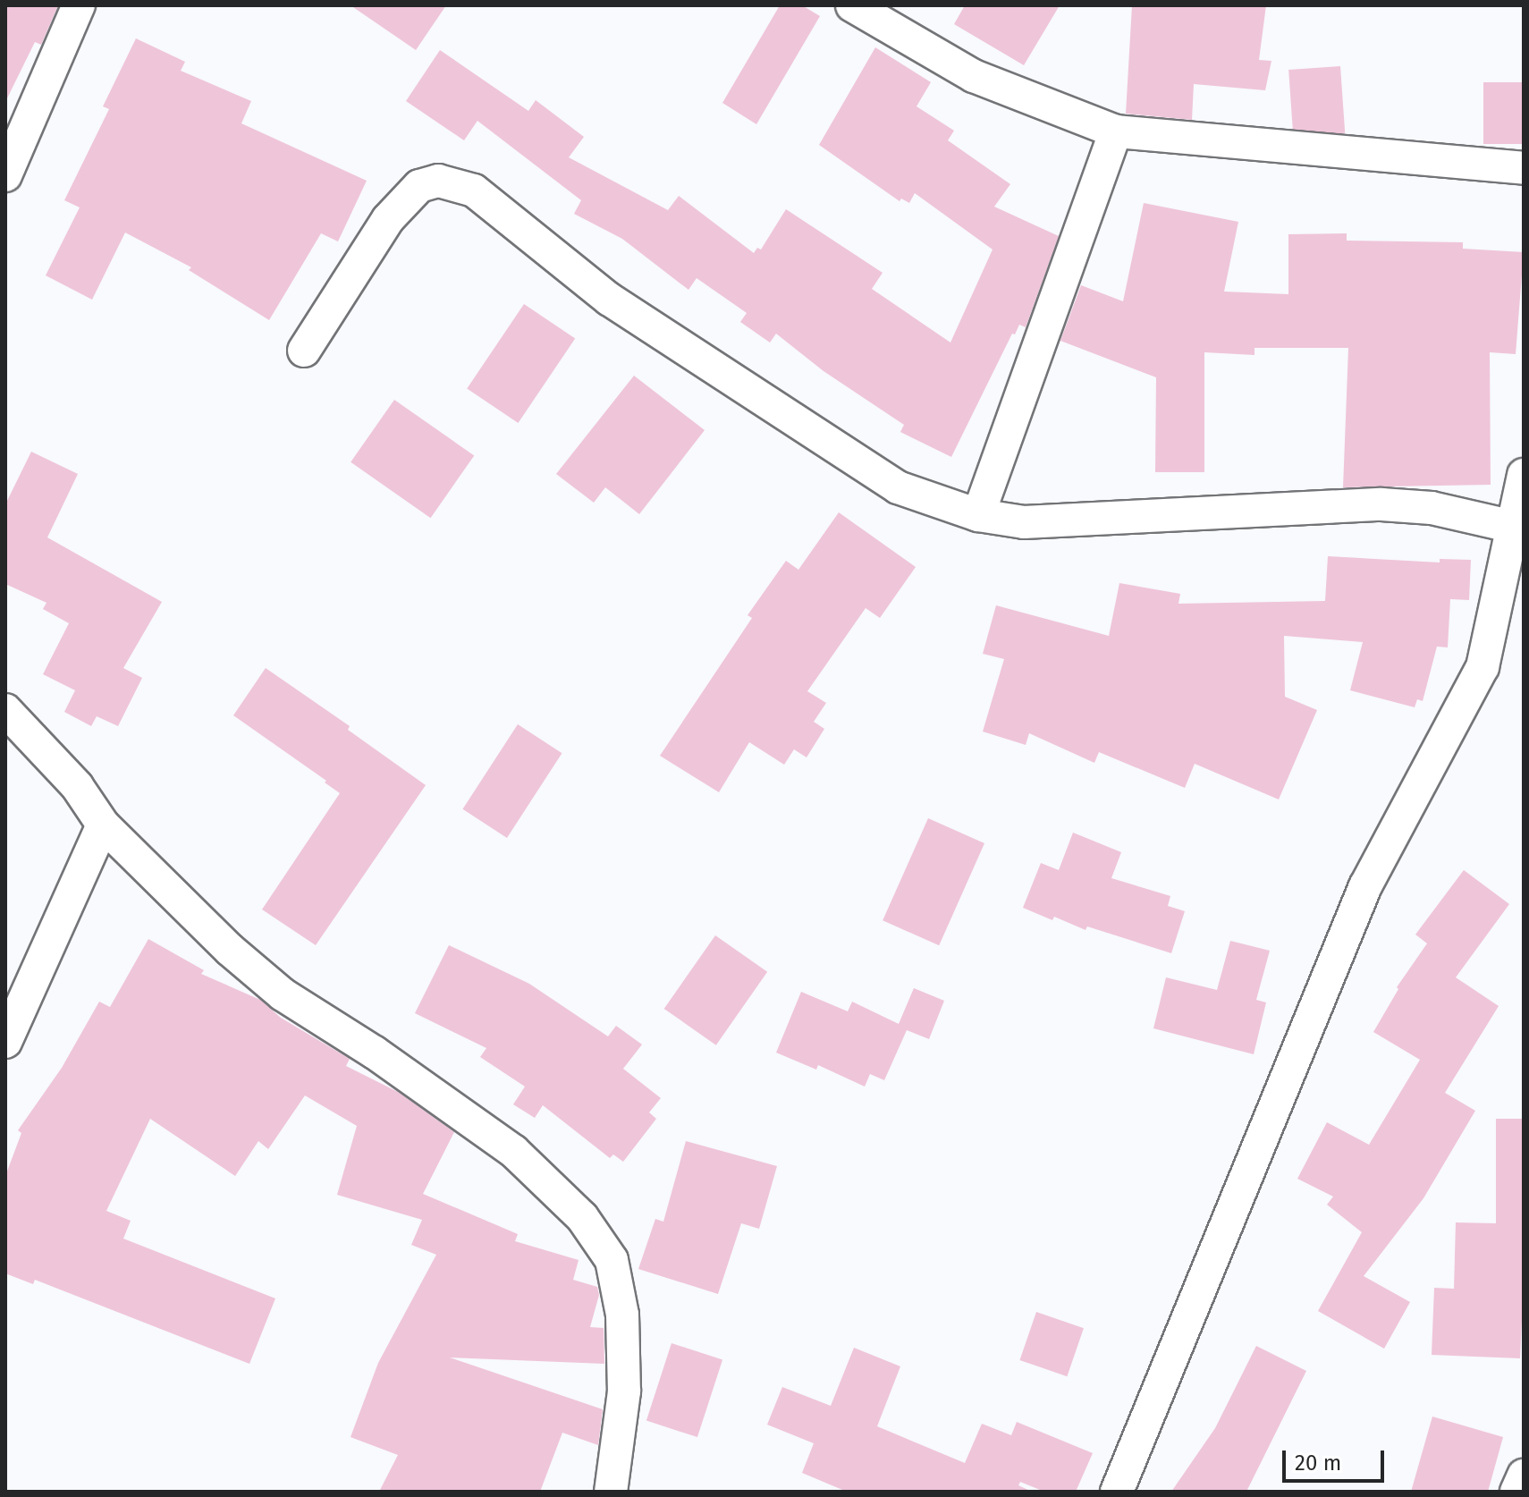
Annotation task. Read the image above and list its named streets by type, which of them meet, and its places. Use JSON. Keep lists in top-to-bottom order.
{
  "scale_bar": "20 m"
}
